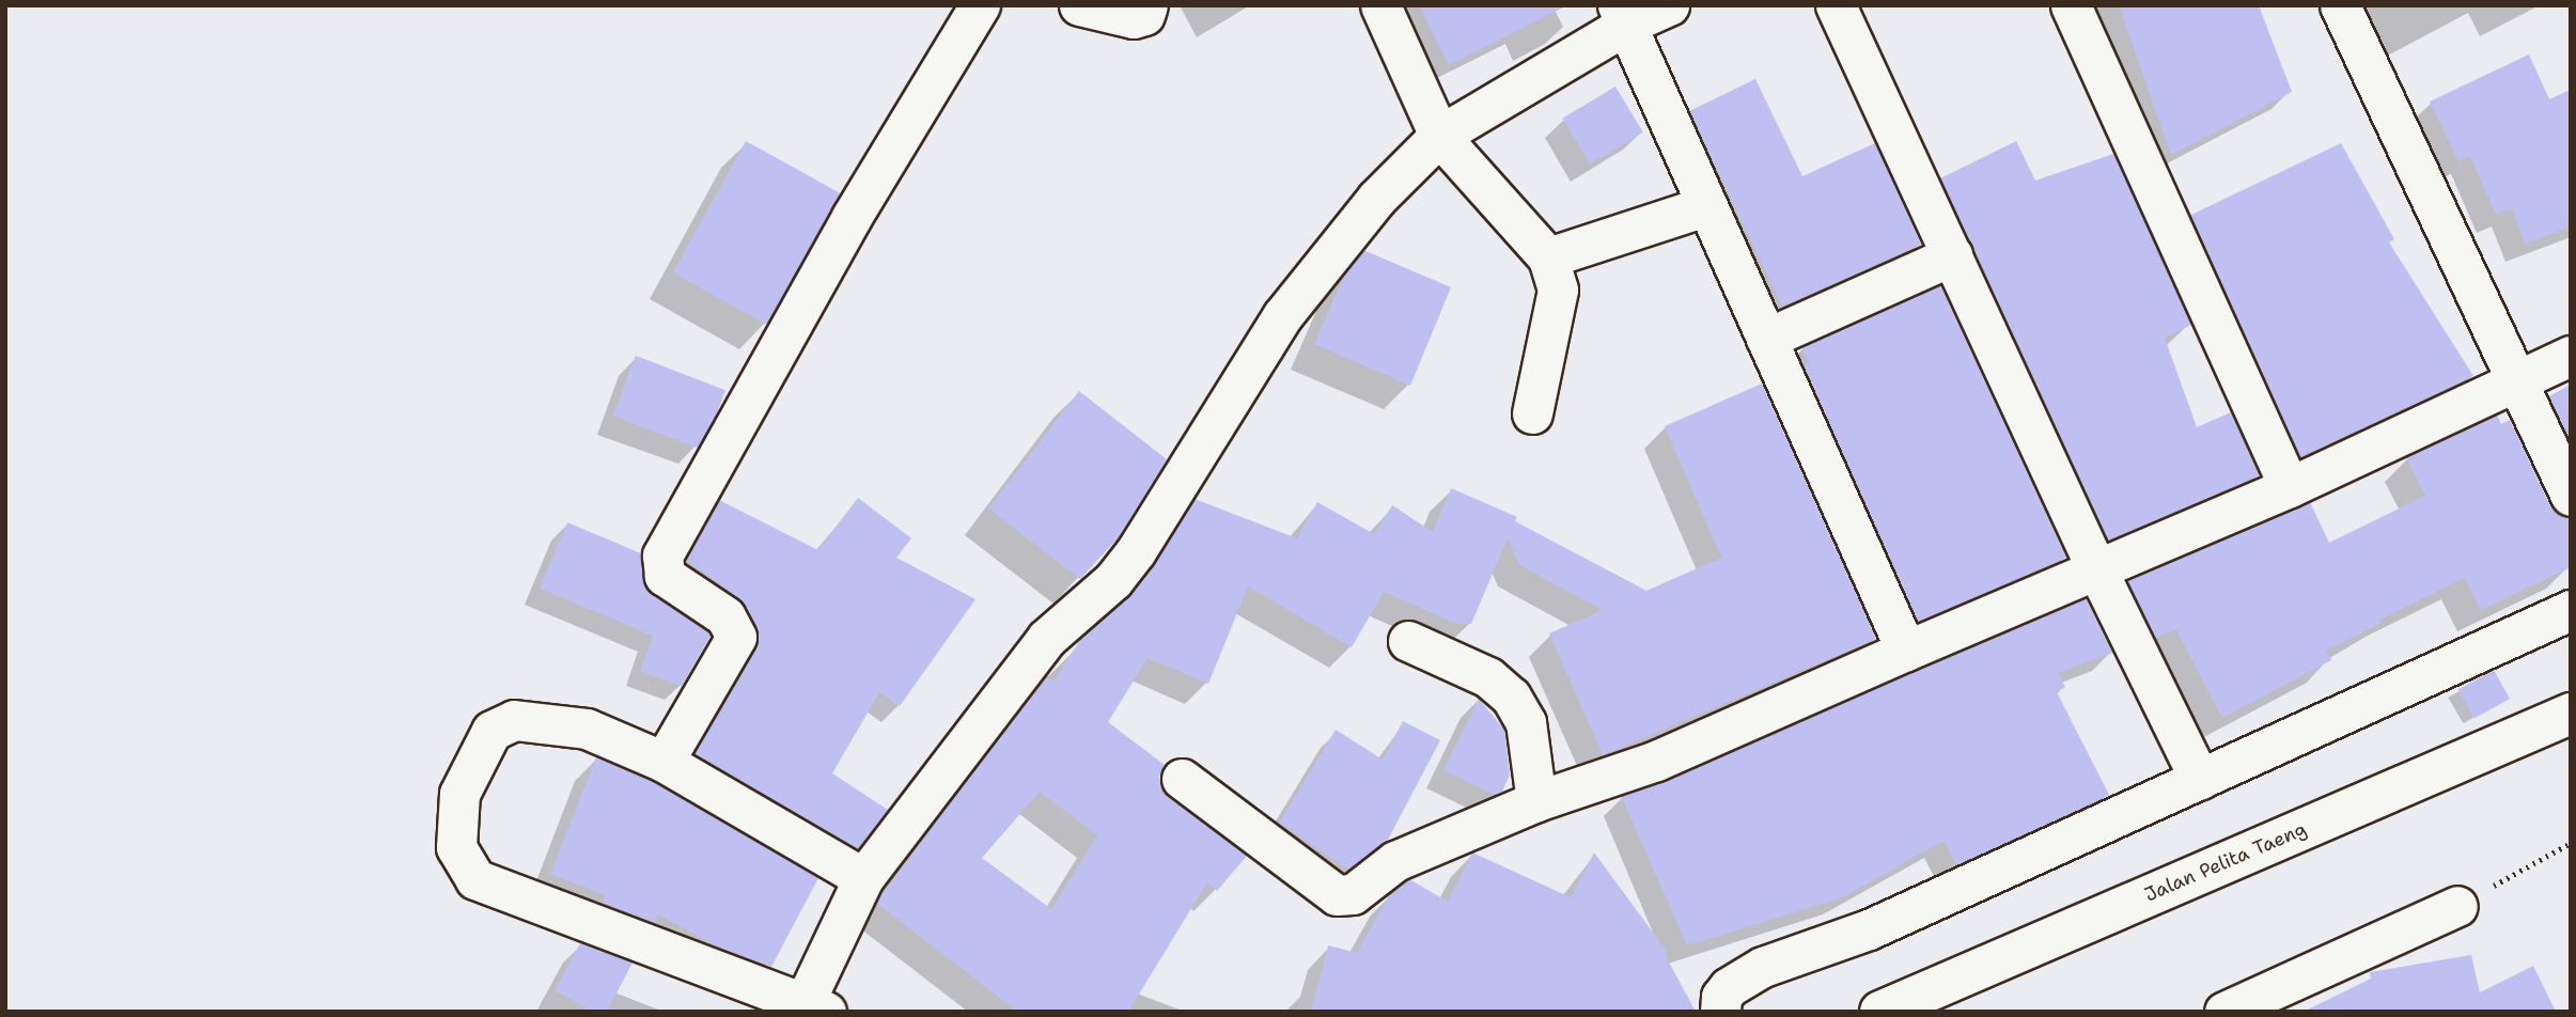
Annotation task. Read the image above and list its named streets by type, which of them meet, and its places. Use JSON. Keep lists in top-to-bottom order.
{
  "streets": {
    "street": ["Jalan Pelita Taeng"]
  }
}
